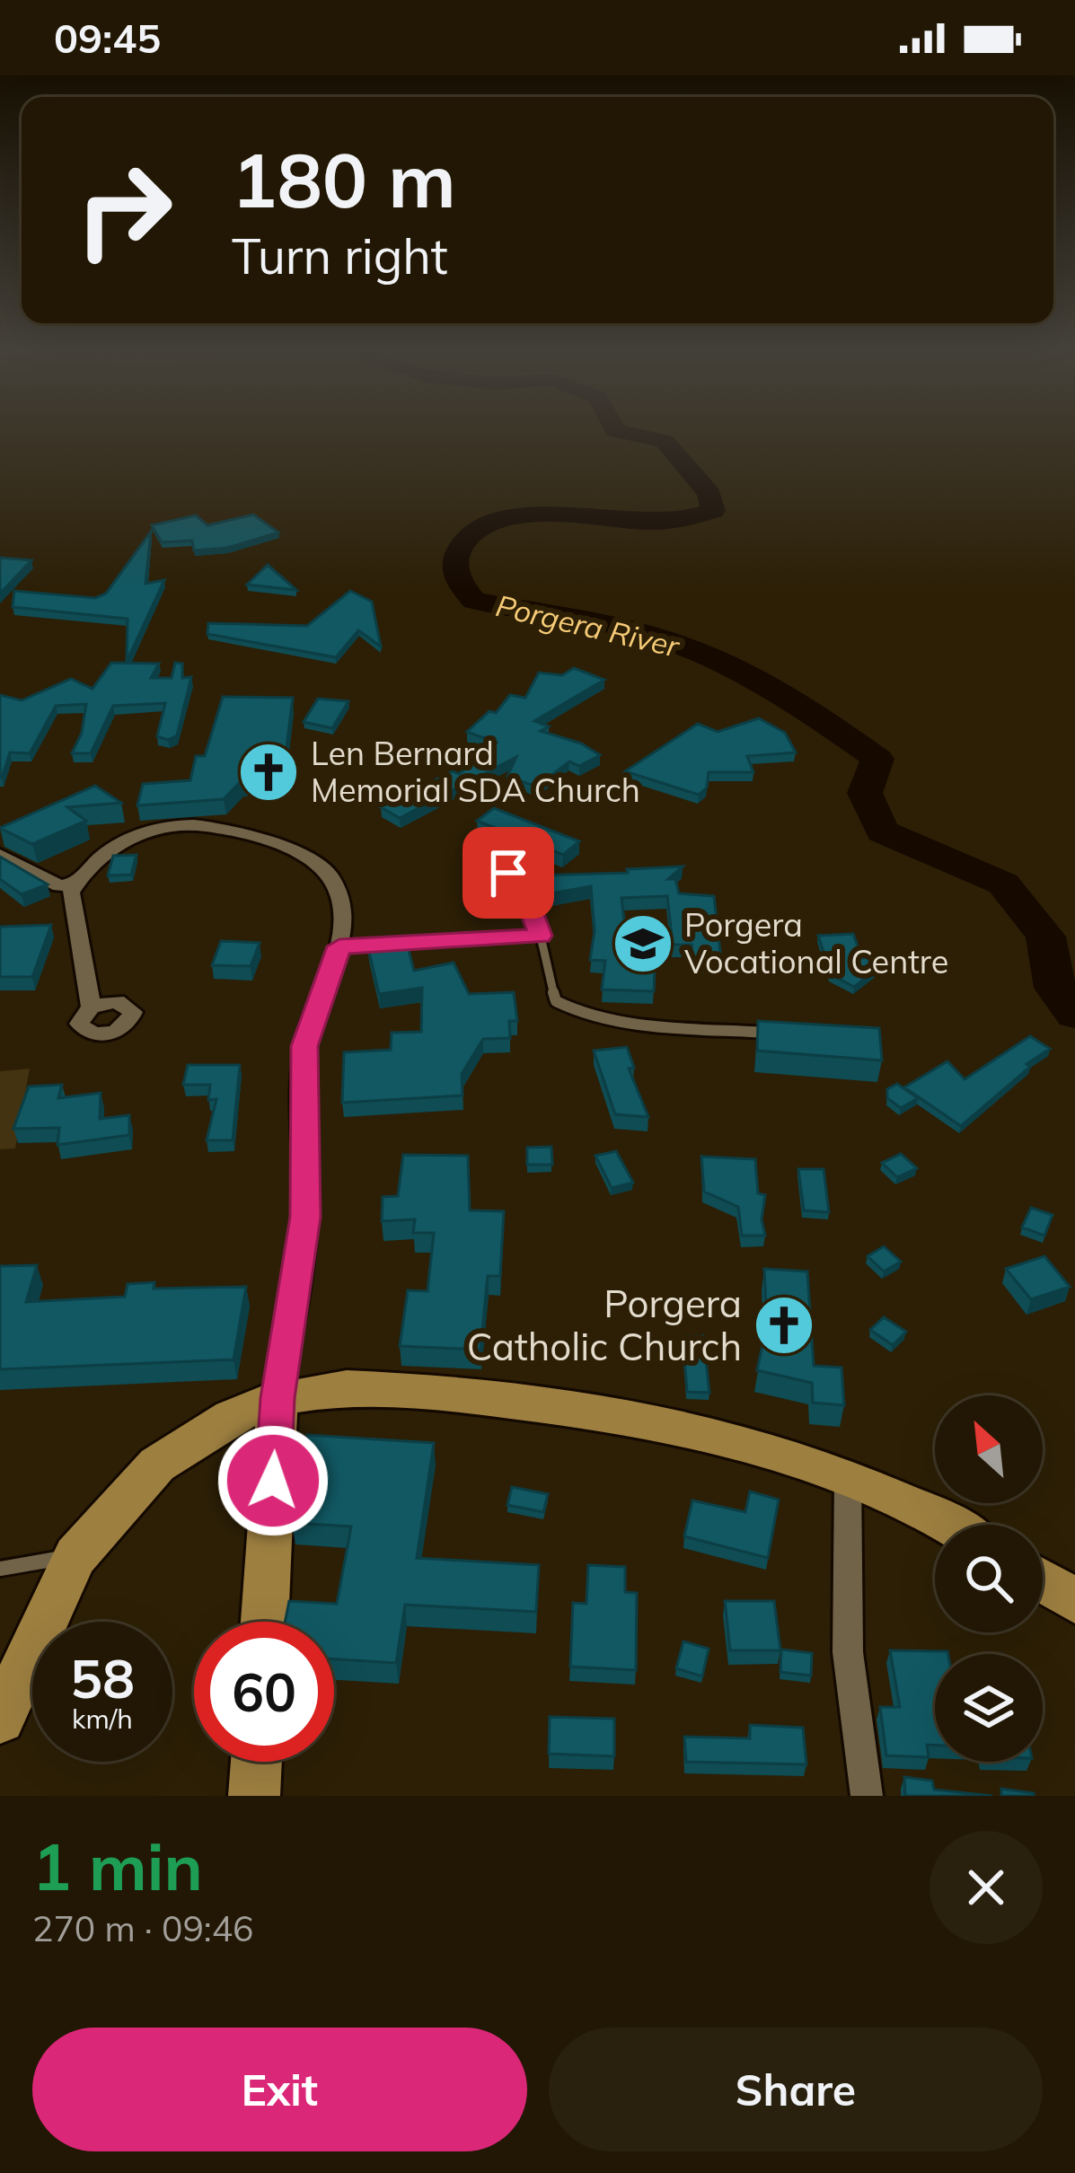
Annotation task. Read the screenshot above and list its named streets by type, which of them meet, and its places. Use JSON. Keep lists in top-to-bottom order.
{
  "water": ["Porgera River"],
  "places": {
    "church": ["Len Bernard Memorial SDA Church", "Porgera Catholic Church"],
    "school or university": ["Porgera Vocational Centre"]
  },
  "north": "top left",
  "page": {
    "status": "09:45",
    "turn": ["180 m", "Turn right"],
    "speed": "58 km/h",
    "limit": "60",
    "heading": ["1 min", "270 m · 09:46"],
    "buttons": ["Exit", "Share"]
  }
}
